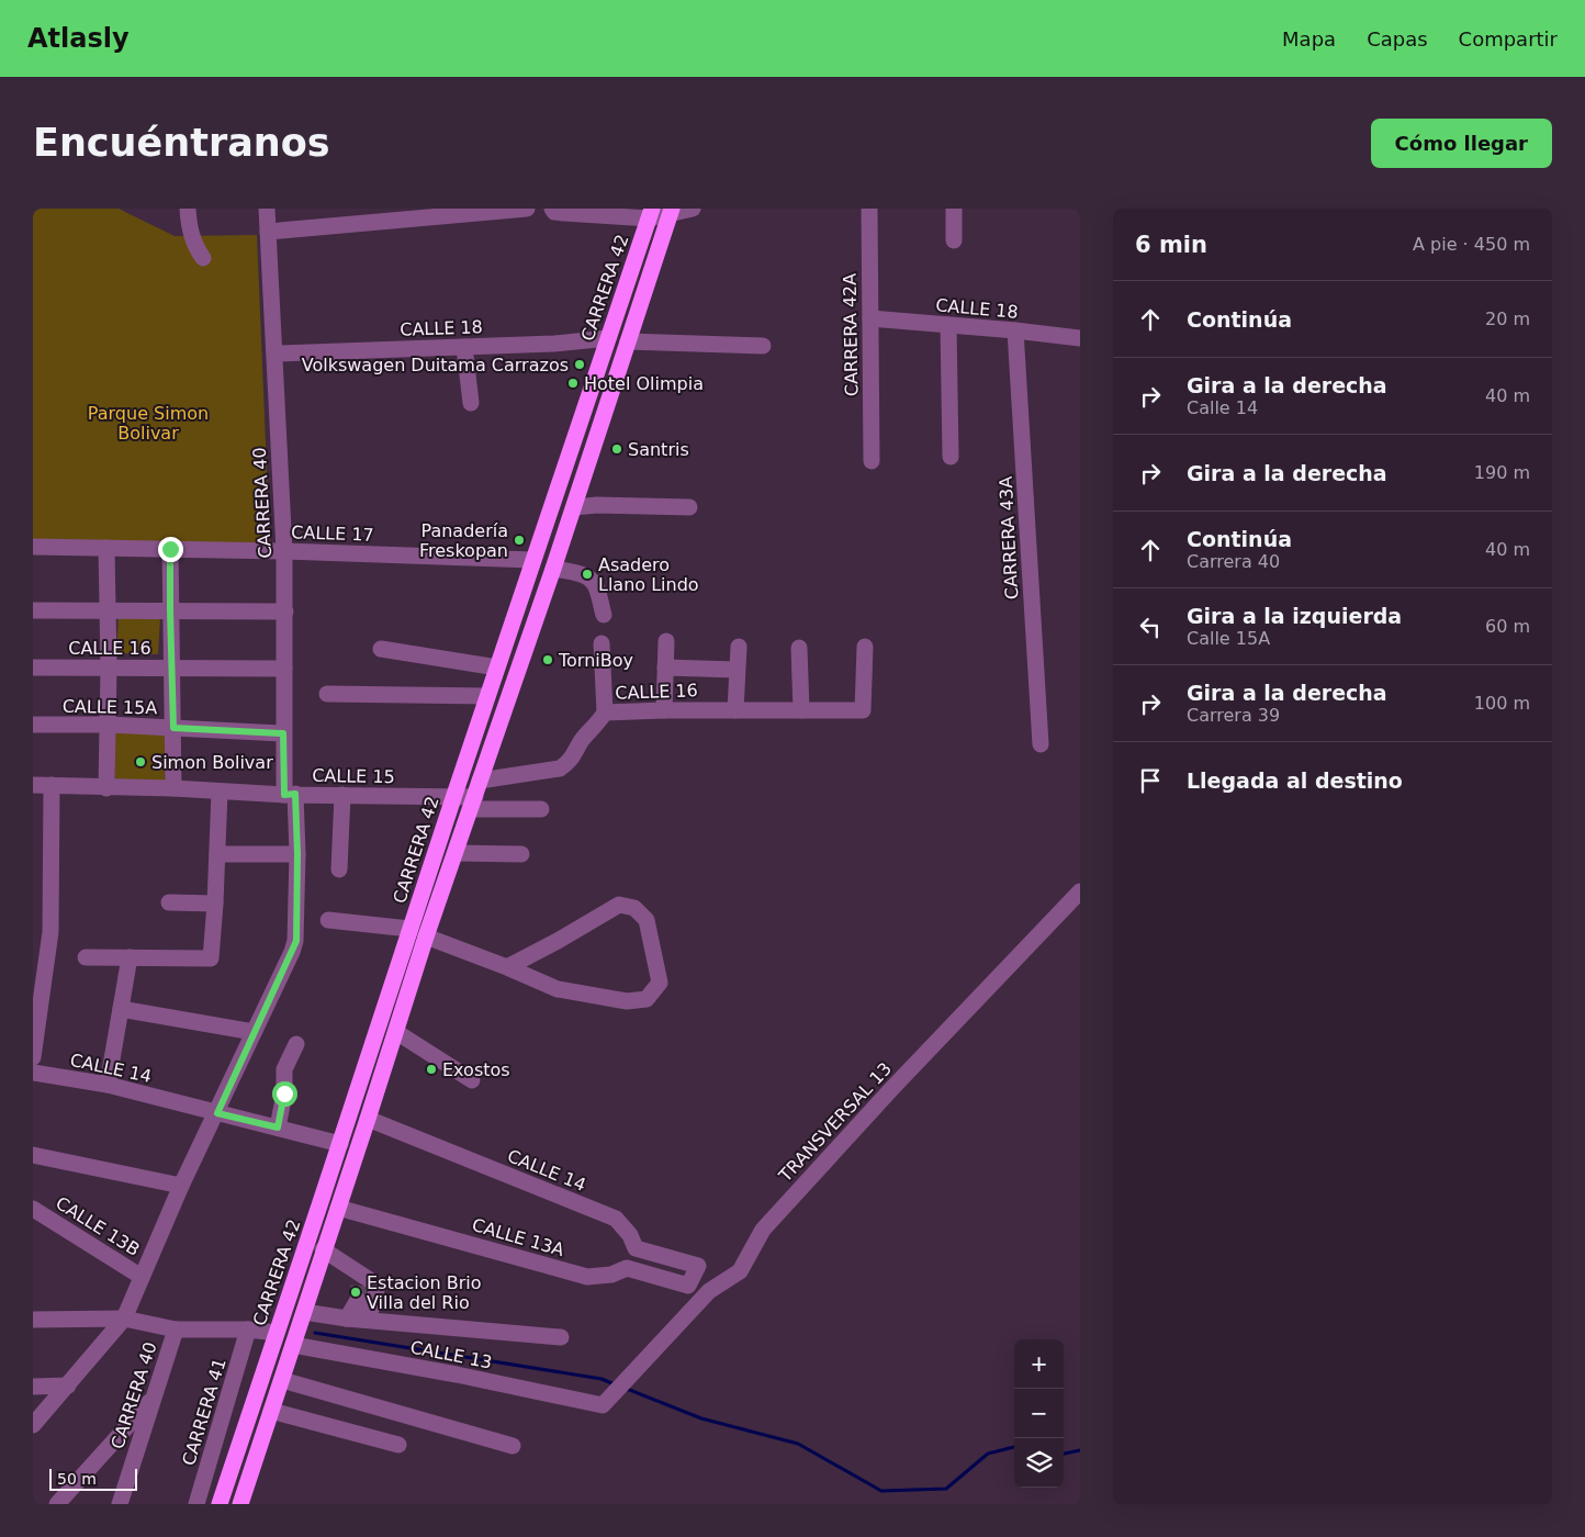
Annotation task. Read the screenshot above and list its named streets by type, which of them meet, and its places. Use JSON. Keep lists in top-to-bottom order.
{
  "streets": {
    "highway": ["CARRERA 42"],
    "street": [
      "CALLE 18",
      "CARRERA 42A",
      "CARRERA 40",
      "CALLE 17",
      "CARRERA 43A",
      "CALLE 16",
      "CALLE 15A",
      "CALLE 15",
      "CALLE 14",
      "TRANSVERSAL 13",
      "CALLE 13B",
      "CALLE 13A",
      "CALLE 13",
      "CARRERA 41"
    ]
  },
  "crossings": [
    ["CARRERA 42", "CALLE 18"],
    ["CARRERA 42", "CALLE 17"],
    ["CARRERA 42", "CALLE 16"],
    ["CARRERA 42", "CALLE 15"],
    ["CARRERA 42", "CALLE 14"],
    ["CARRERA 42", "CALLE 13A"],
    ["CARRERA 42", "CALLE 13"],
    ["CALLE 18", "CARRERA 42A"],
    ["CALLE 18", "CARRERA 40"],
    ["CALLE 18", "CARRERA 43A"],
    ["CARRERA 40", "CALLE 17"],
    ["CARRERA 40", "CALLE 16"],
    ["CARRERA 40", "CALLE 15A"],
    ["CARRERA 40", "CALLE 15"],
    ["CARRERA 40", "CALLE 14"],
    ["CARRERA 40", "CALLE 13B"],
    ["TRANSVERSAL 13", "CALLE 13"]
  ],
  "parks": ["Parque Simon Bolivar"],
  "places": [
    "Volkswagen Duitama Carrazos",
    "Hotel Olimpia",
    "Santris",
    "Panadería Freskopan",
    "Asadero Llano Lindo",
    "TorniBoy",
    "Simon Bolivar",
    "Exostos",
    "Estacion Brio Villa del Rio"
  ],
  "scale_bar": "50 m",
  "page": {
    "header": "Atlasly",
    "nav": ["Mapa", "Capas", "Compartir"],
    "buttons": "Cómo llegar",
    "title": "Encuéntranos",
    "heading": ["6 min", "A pie · 450 m"],
    "list": [
      ["Continúa", "20 m"],
      ["Gira a la derecha", "Calle 14", "40 m"],
      ["Gira a la derecha", "190 m"],
      ["Continúa", "Carrera 40", "40 m"],
      ["Gira a la izquierda", "Calle 15A", "60 m"],
      ["Gira a la derecha", "Carrera 39", "100 m"],
      "Llegada al destino"
    ],
    "map_buttons": ["+", "−"],
    "scale": "50 m"
  }
}
